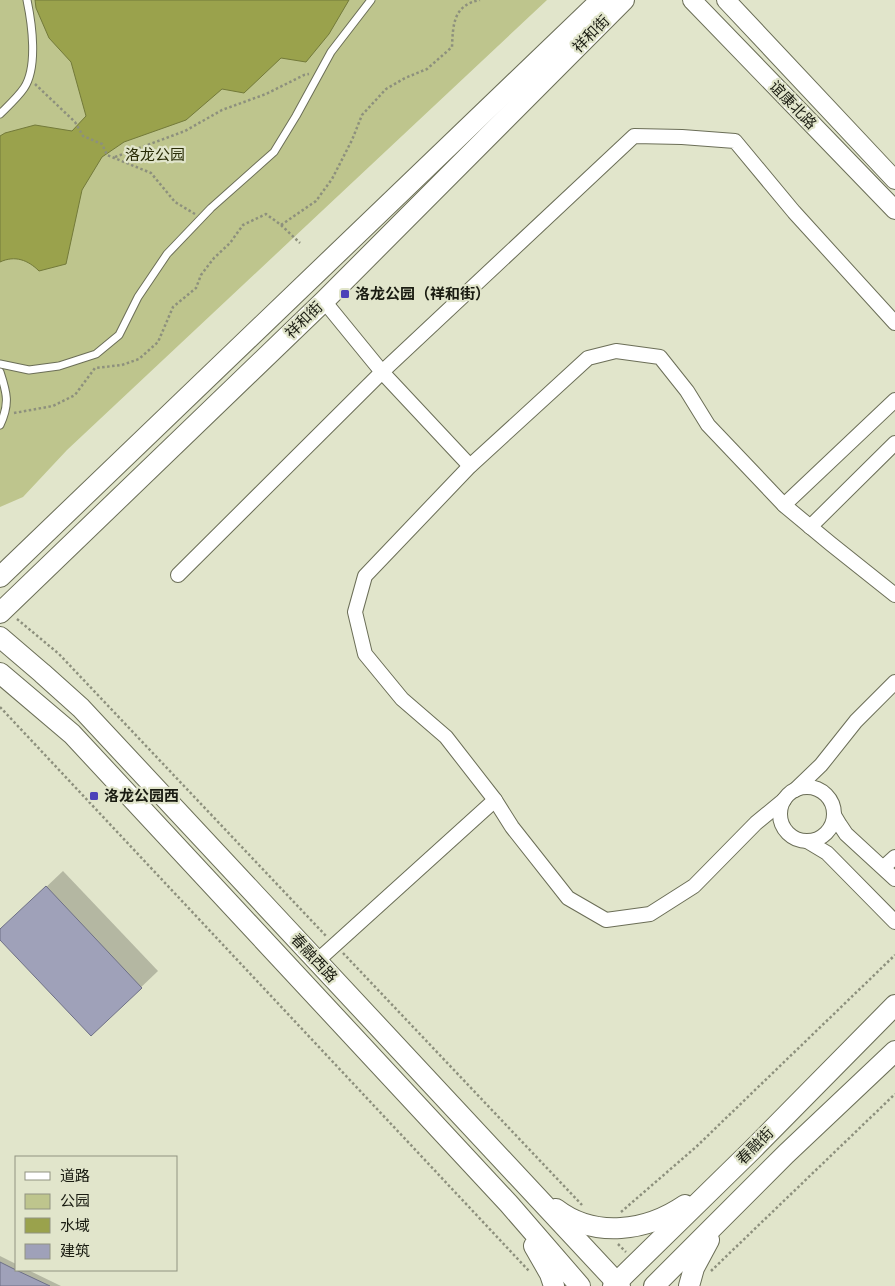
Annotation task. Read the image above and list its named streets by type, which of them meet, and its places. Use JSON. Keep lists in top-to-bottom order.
{
  "streets": {
    "main road": ["祥和街", "春融西路", "春融街"],
    "street": ["谊康北路"]
  },
  "crossings": [
    ["春融西路", "春融街"]
  ],
  "parks": ["洛龙公园"],
  "places": {
    "transit": ["洛龙公园（祥和街）", "洛龙公园西"]
  },
  "legend": [
    "道路",
    "公园",
    "水域",
    "建筑"
  ]
}
